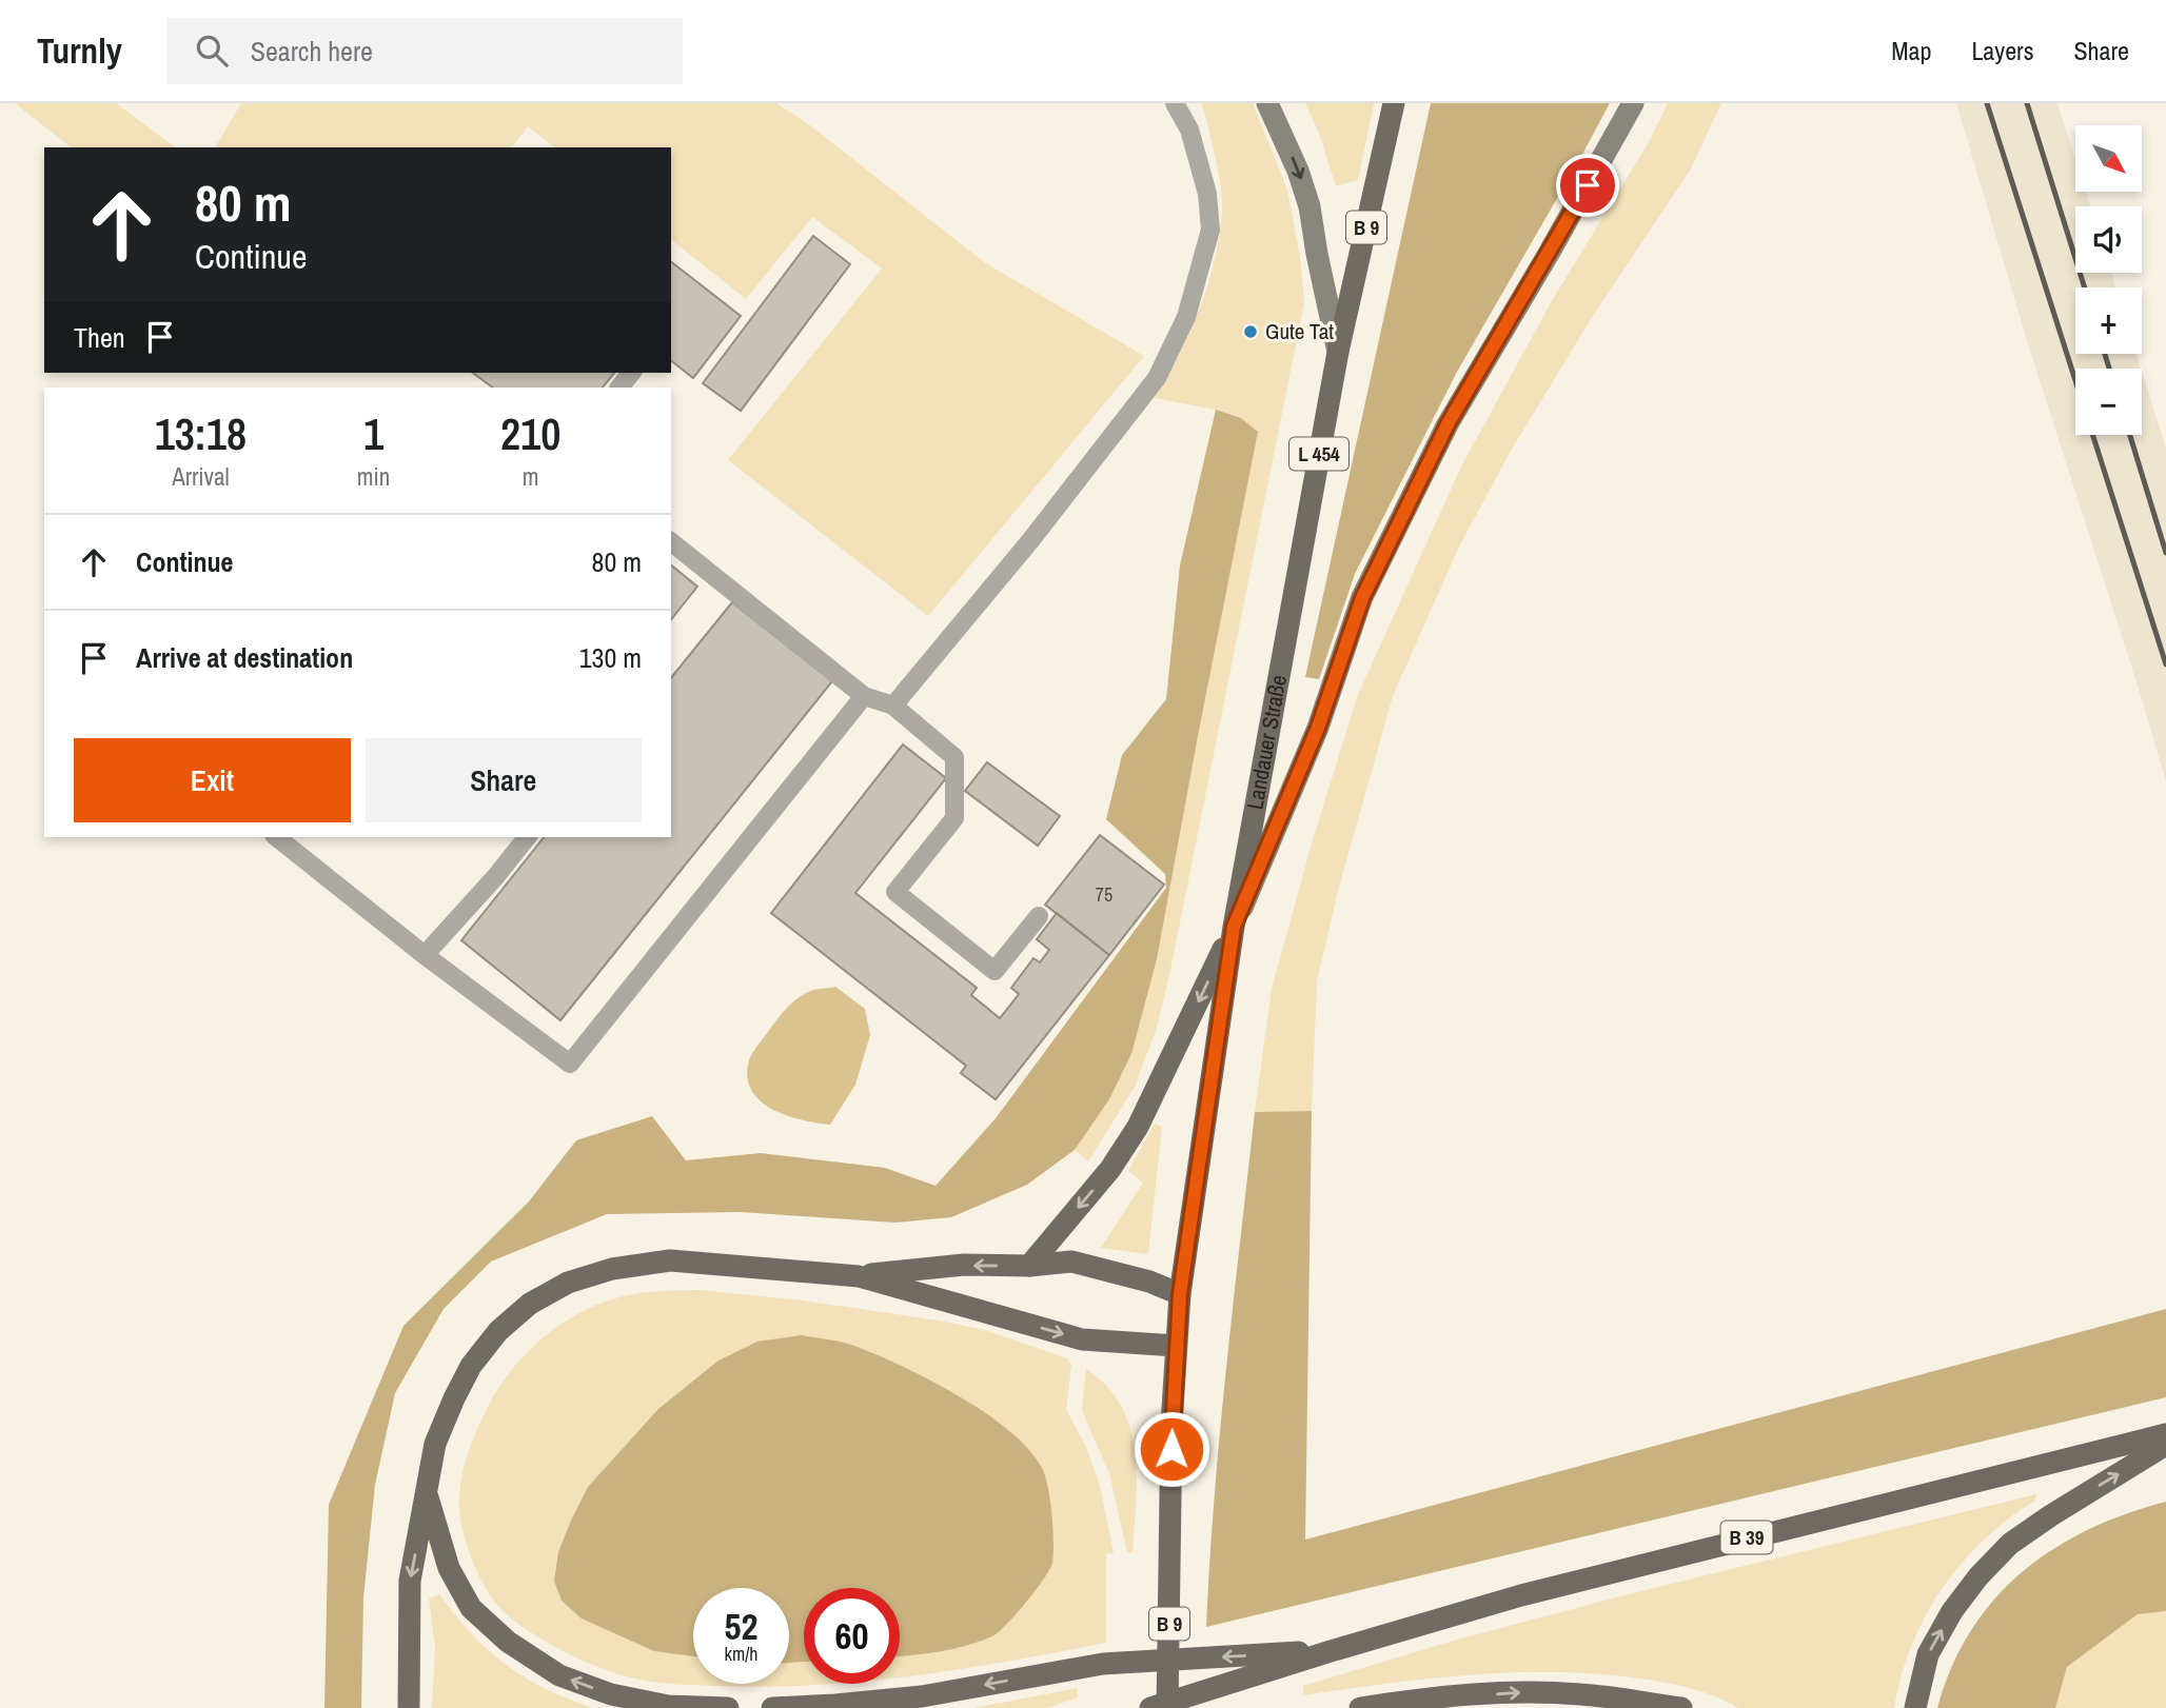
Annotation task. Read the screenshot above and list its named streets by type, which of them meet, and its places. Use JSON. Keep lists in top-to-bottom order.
{
  "streets": {
    "main road": [
      "B 9",
      "L 454",
      "Landauer Straße",
      "B 39"
    ]
  },
  "crossings": [
    ["B 9", "Landauer Straße"]
  ],
  "places": ["Gute Tat"],
  "house_numbers": ["75"],
  "north": "bottom right",
  "page": {
    "header": "Turnly",
    "search": "Search here",
    "nav": ["Map", "Layers", "Share"],
    "map_buttons": ["+", "−"],
    "turn": ["80 m", "Continue"],
    "then": "Then",
    "eta": [
      "13:18",
      "Arrival",
      "1",
      "min",
      "210",
      "m"
    ],
    "list": [
      {
        "name": "Continue",
        "value": "80 m"
      },
      {
        "name": "Arrive at destination",
        "value": "130 m"
      }
    ],
    "buttons": ["Exit", "Share"],
    "speed": "52 km/h",
    "limit": "60"
  }
}
